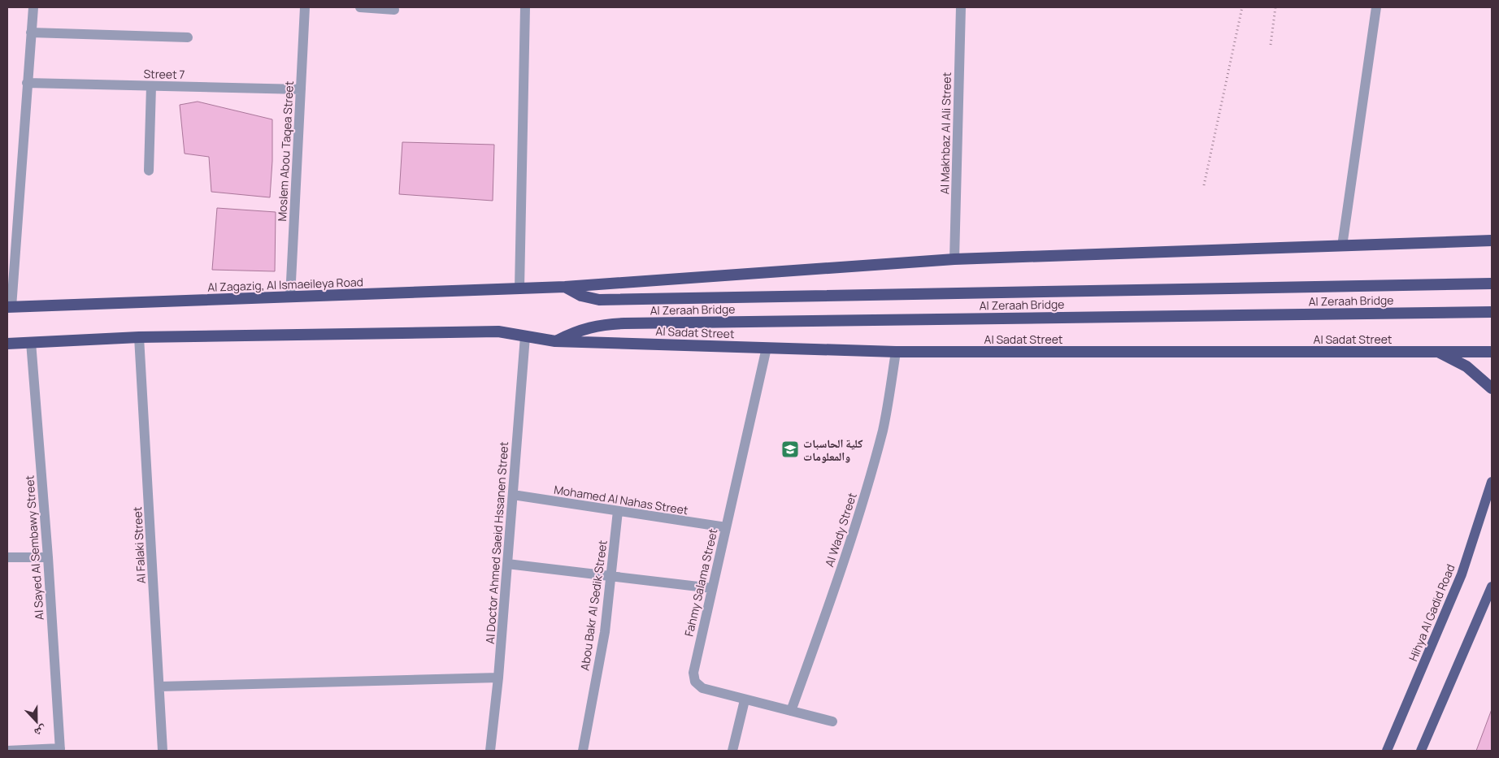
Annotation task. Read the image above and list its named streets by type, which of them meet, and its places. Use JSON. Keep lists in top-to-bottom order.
{
  "streets": {
    "highway": ["Al Zagazig, Al Ismaeileya Road", "Al Zeraah Bridge", "Al Sadat Street"],
    "main road": ["Hihya Al Gadid Road"],
    "street": [
      "Street 7",
      "Al Makhbaz Al Ali Street",
      "Moslem Abou Taqea Street",
      "Mohamed Al Nahas Street",
      "Al Wady Street",
      "Al Doctor Ahmed Saeid Hssanen Street",
      "Al Falaki Street",
      "Al Sayed Al Sembawy Street",
      "Fahmy Salama Street",
      "Abou Bakr Al Sedik Street"
    ]
  },
  "crossings": [
    ["Street 7", "Moslem Abou Taqea Street"],
    ["Moslem Abou Taqea Street", "Al Zagazig, Al Ismaeileya Road"],
    ["Al Zagazig, Al Ismaeileya Road", "Al Zeraah Bridge"],
    ["Al Zeraah Bridge", "Al Sadat Street"],
    ["Al Sadat Street", "Al Wady Street"],
    ["Al Sadat Street", "Fahmy Salama Street"],
    ["Mohamed Al Nahas Street", "Al Doctor Ahmed Saeid Hssanen Street"],
    ["Mohamed Al Nahas Street", "Fahmy Salama Street"],
    ["Mohamed Al Nahas Street", "Abou Bakr Al Sedik Street"],
    ["Al Wady Street", "Fahmy Salama Street"]
  ],
  "places": {
    "school or university": ["كلية الحاسبات والمعلومات"]
  },
  "north": "bottom"
}
